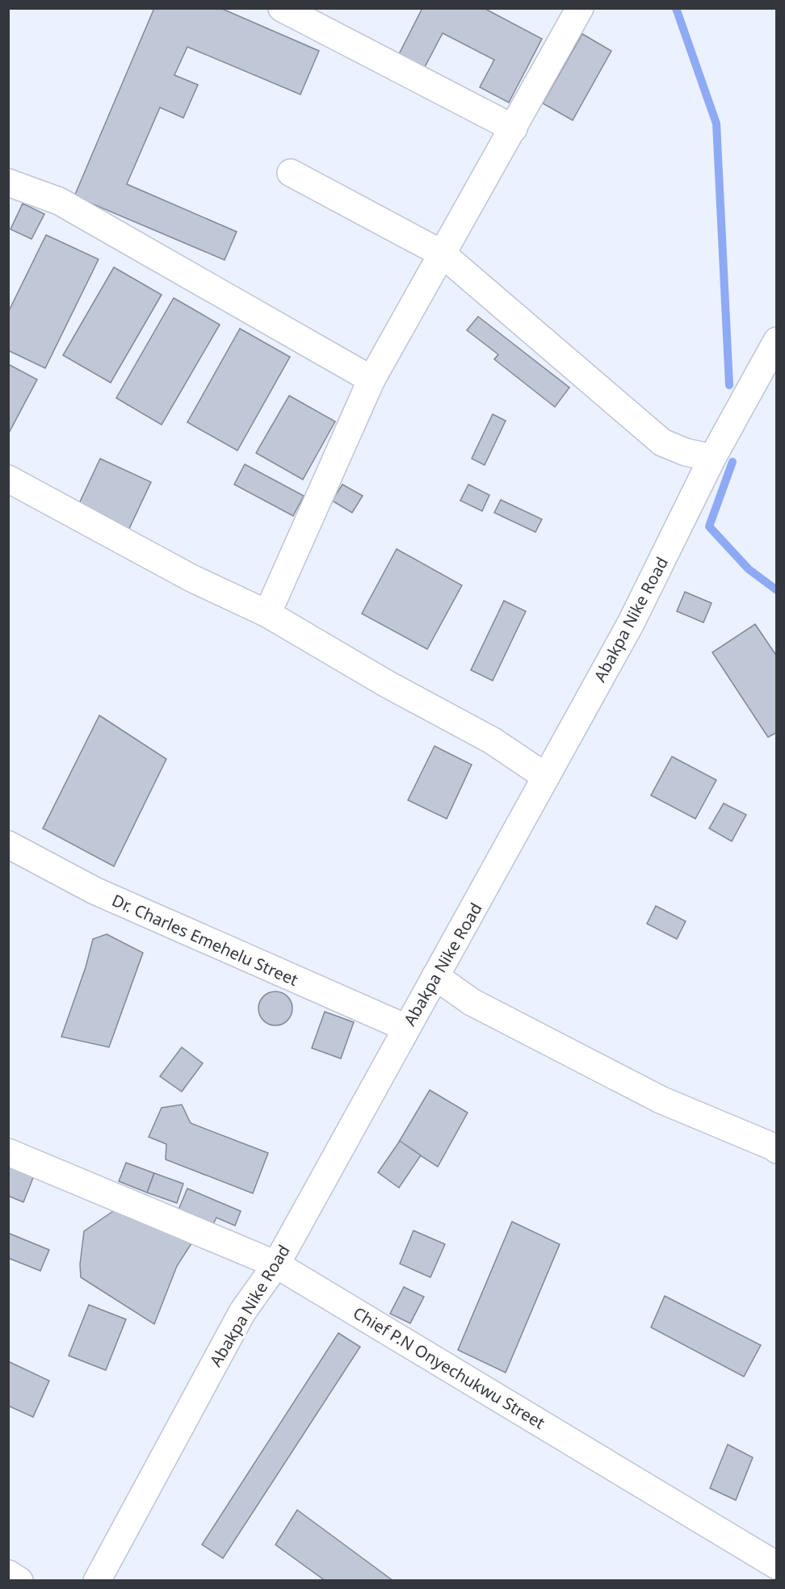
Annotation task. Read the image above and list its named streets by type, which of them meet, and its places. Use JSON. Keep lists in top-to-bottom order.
{
  "streets": {
    "street": ["Abakpa Nike Road", "Dr. Charles Emehelu Street", "Chief P.N Onyechukwu Street"]
  },
  "crossings": [
    ["Abakpa Nike Road", "Dr. Charles Emehelu Street"],
    ["Abakpa Nike Road", "Chief P.N Onyechukwu Street"]
  ]
}
